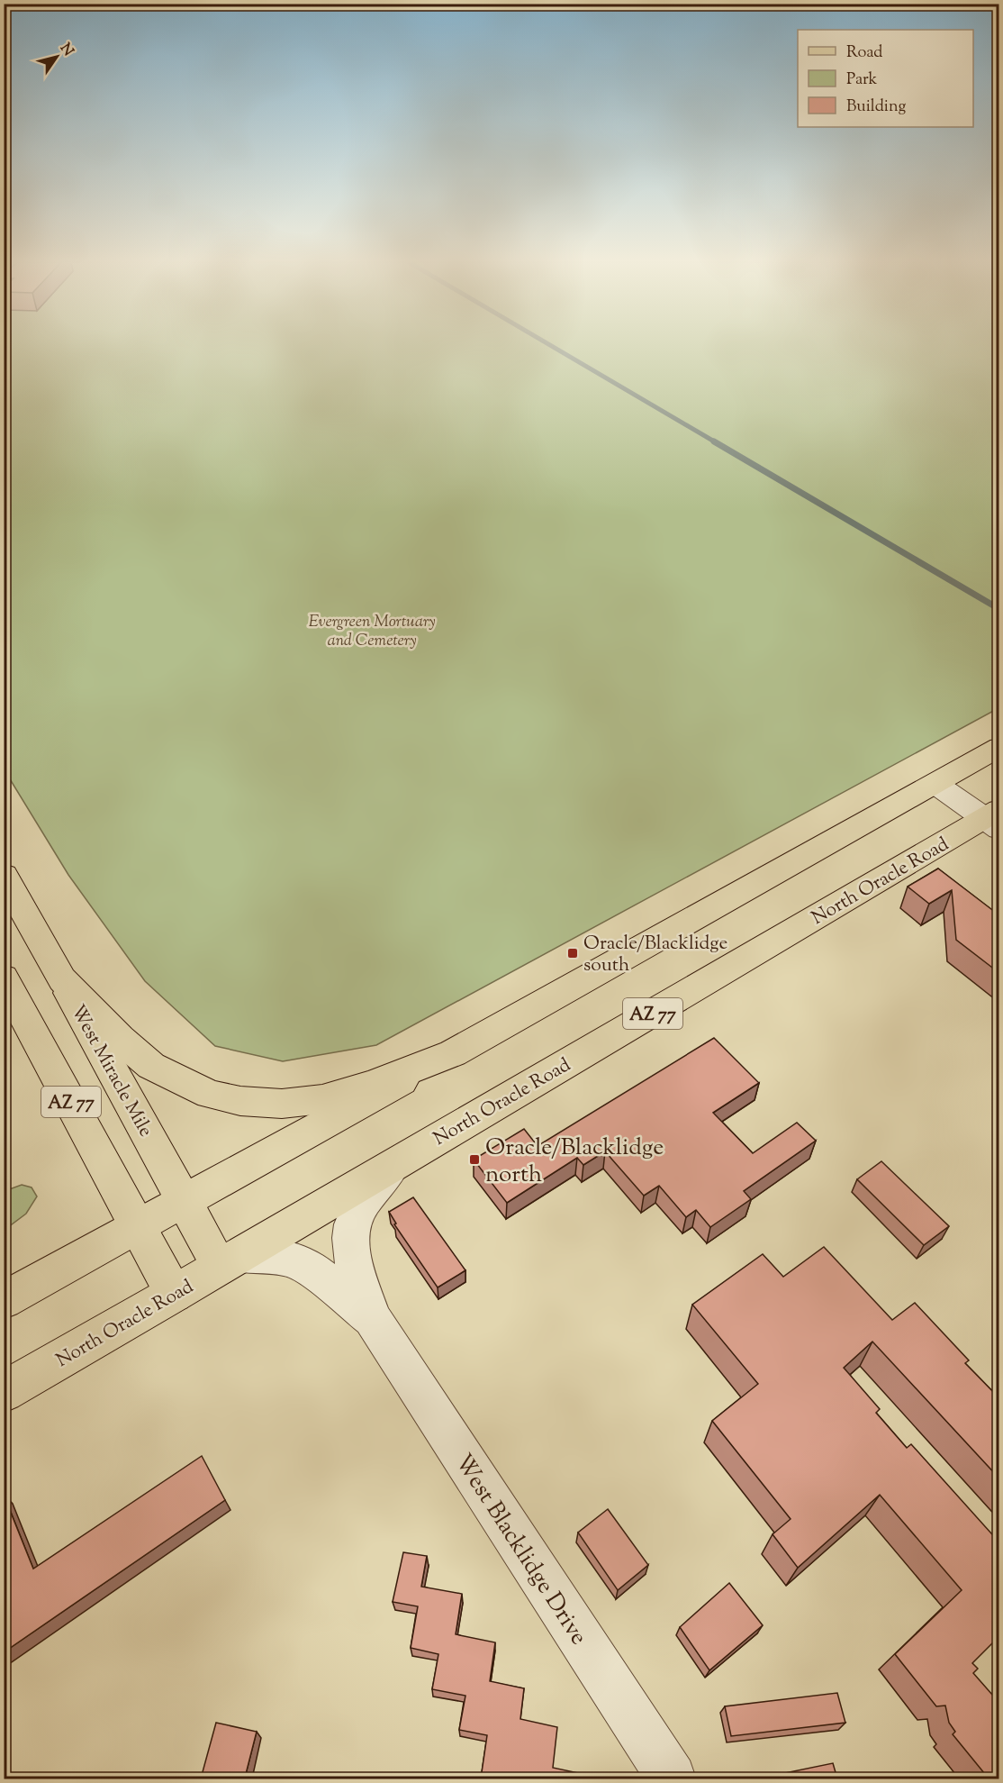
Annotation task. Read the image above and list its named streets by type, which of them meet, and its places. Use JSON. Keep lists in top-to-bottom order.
{
  "streets": {
    "main road": ["North Oracle Road", "AZ 77", "West Miracle Mile"],
    "street": ["West Blacklidge Drive"]
  },
  "crossings": [
    ["North Oracle Road", "AZ 77"],
    ["North Oracle Road", "West Miracle Mile"],
    ["AZ 77", "West Miracle Mile"]
  ],
  "parks": ["Evergreen Mortuary and Cemetery"],
  "places": {
    "transit": ["Oracle/Blacklidge south", "Oracle/Blacklidge north"]
  },
  "legend": ["Road", "Park", "Building"],
  "north": "top right"
}
